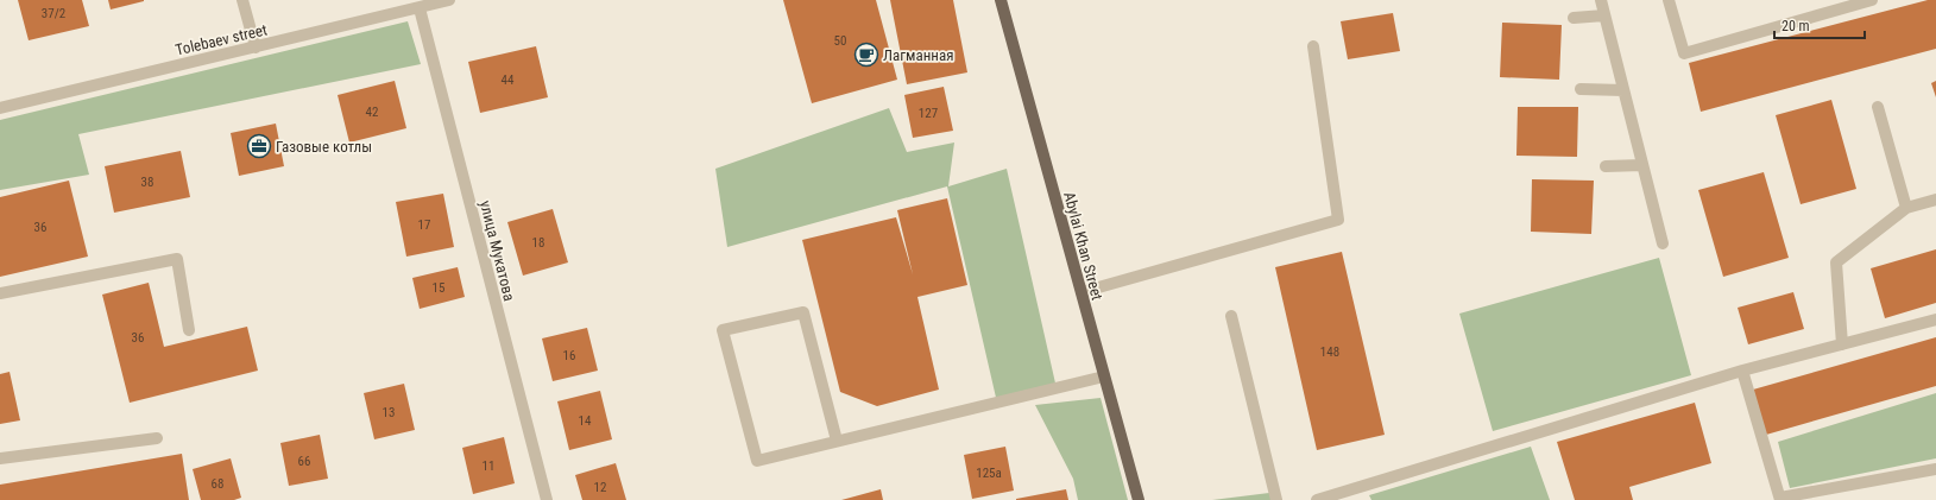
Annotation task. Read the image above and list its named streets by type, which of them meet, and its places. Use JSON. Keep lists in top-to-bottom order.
{
  "streets": {
    "main road": ["Abylai Khan Street"],
    "street": ["Tolebaev street", "улица Мукатова"]
  },
  "crossings": [
    ["Tolebaev street", "улица Мукатова"]
  ],
  "places": {
    "cafe": ["Лагманная"],
    "office": ["Газовые котлы"]
  },
  "house_numbers": [
    "37/2",
    "50",
    "44",
    "42",
    "127",
    "38",
    "17",
    "36",
    "18",
    "15",
    "36",
    "148",
    "16",
    "13",
    "14",
    "66",
    "11",
    "125а",
    "68",
    "12"
  ],
  "scale_bar": "20 m"
}
